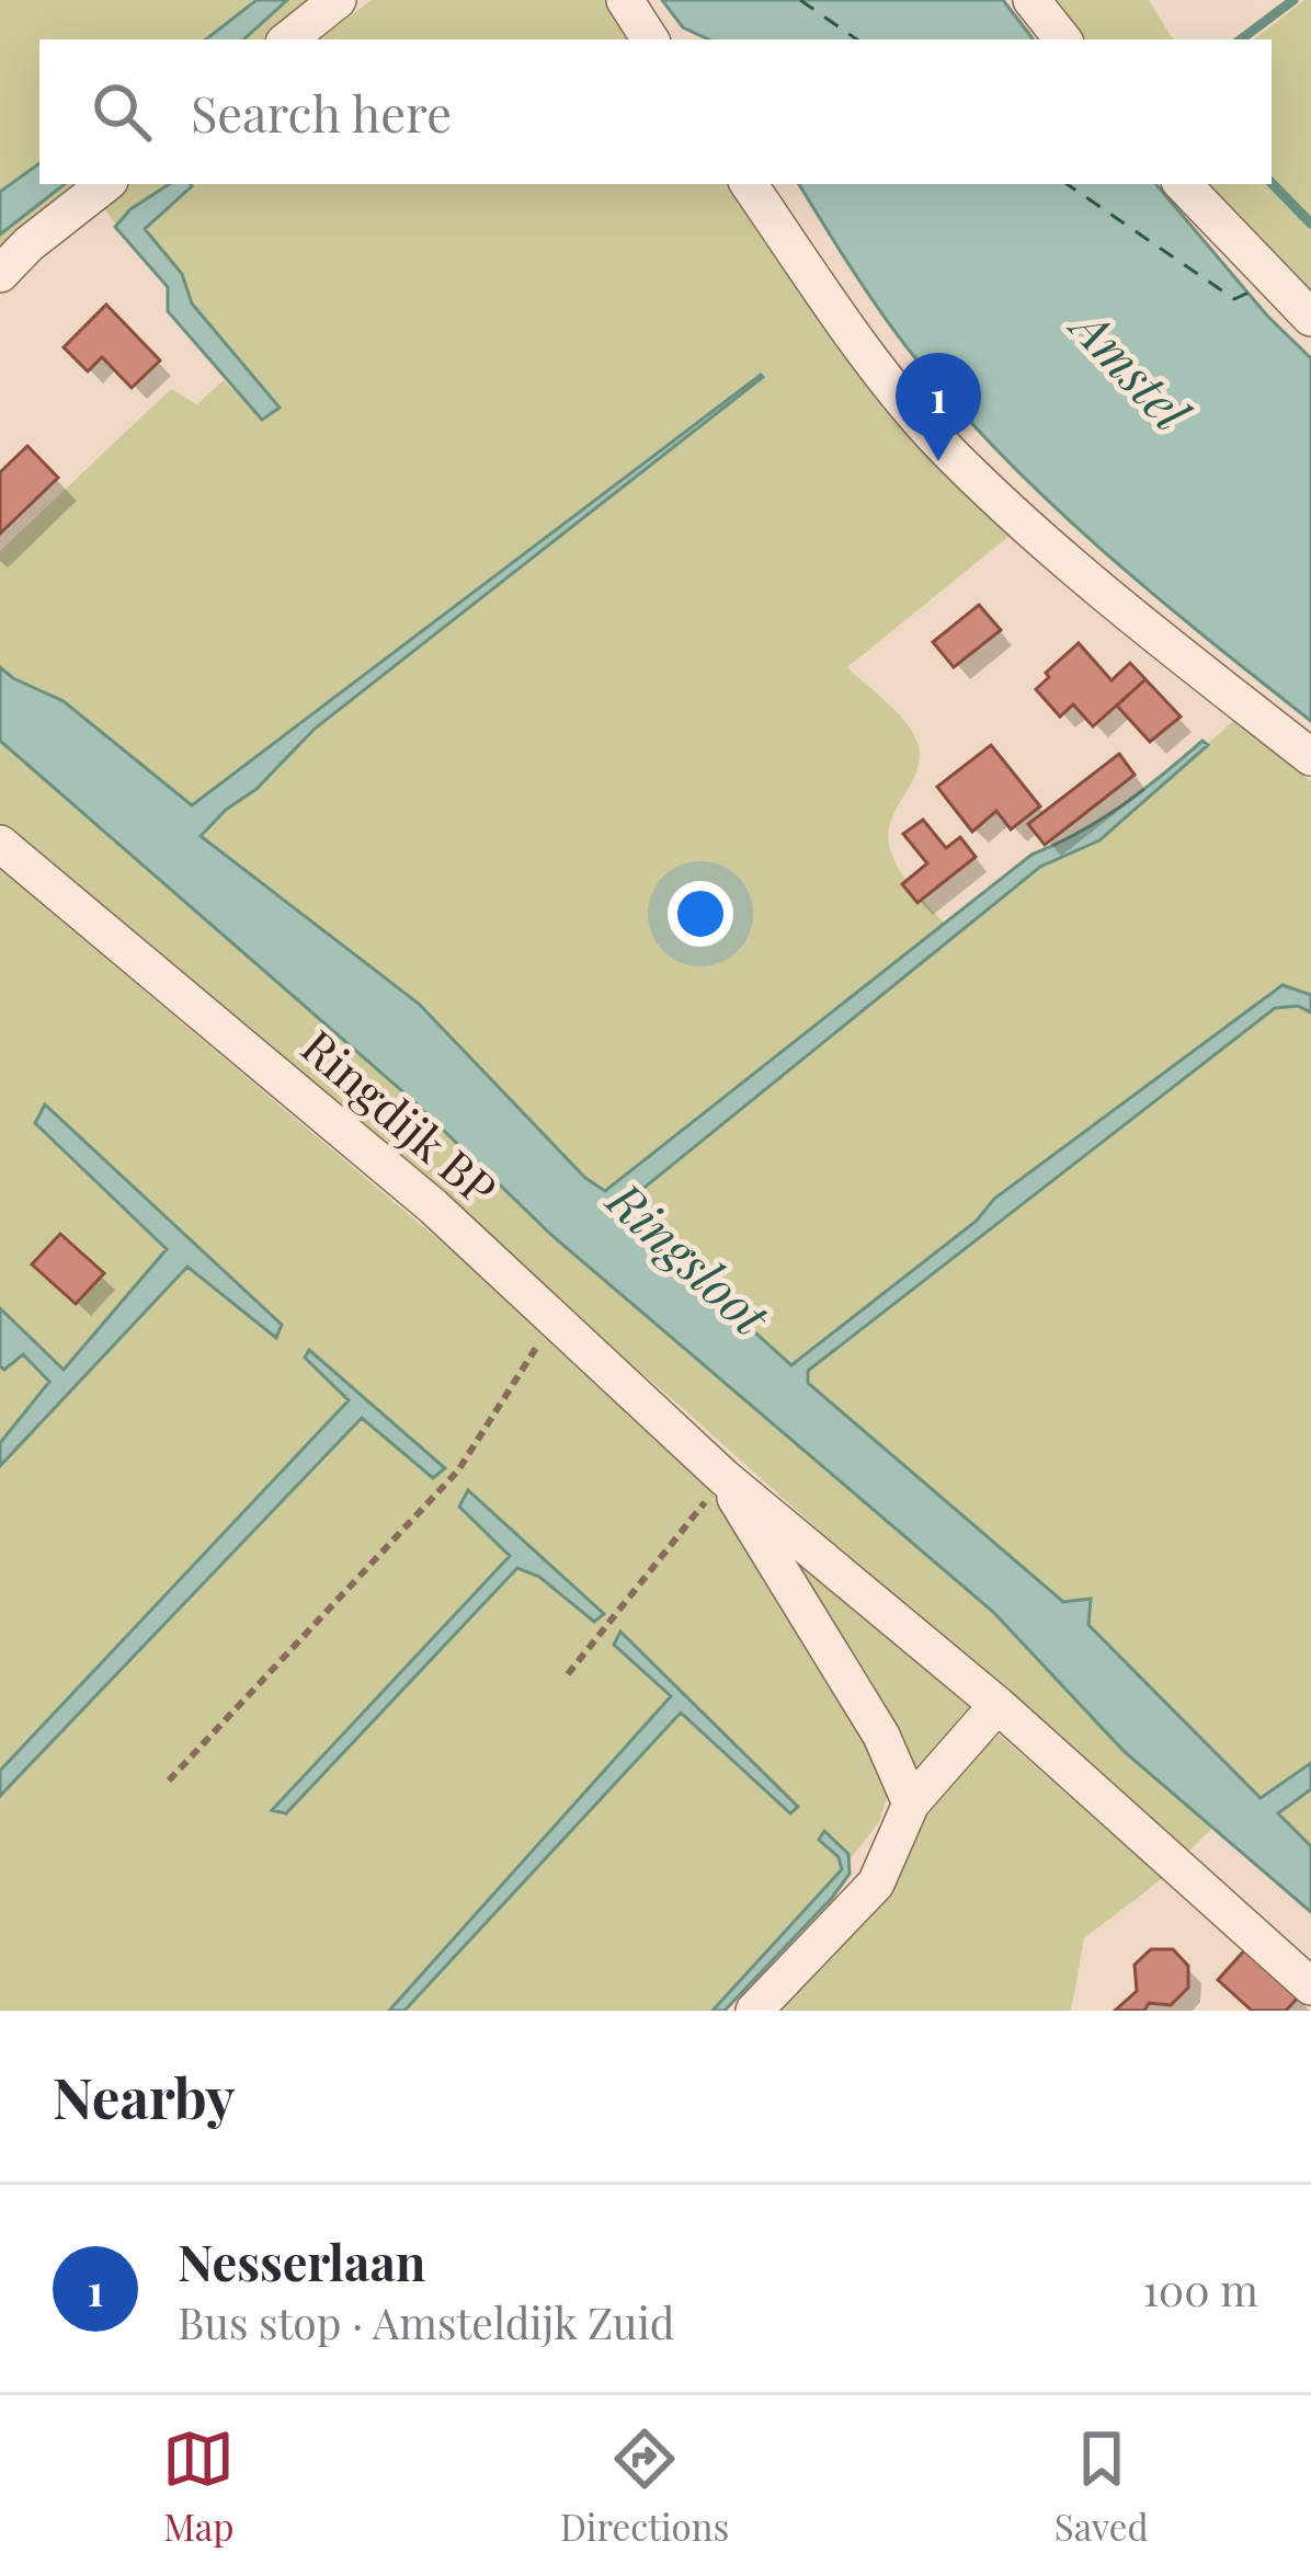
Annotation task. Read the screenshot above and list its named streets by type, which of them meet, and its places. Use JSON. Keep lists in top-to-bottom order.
{
  "streets": {
    "street": ["Ringdijk BP"]
  },
  "water": ["Amstel", "Ringsloot"],
  "page": {
    "search": "Search here",
    "pins": "1",
    "heading": "Nearby",
    "list": [
      {
        "mark": "1",
        "name": "Nesserlaan",
        "note": "Bus stop · Amsteldijk Zuid",
        "value": "100 m"
      }
    ],
    "nav": ["Map", "Directions", "Saved"]
  }
}
